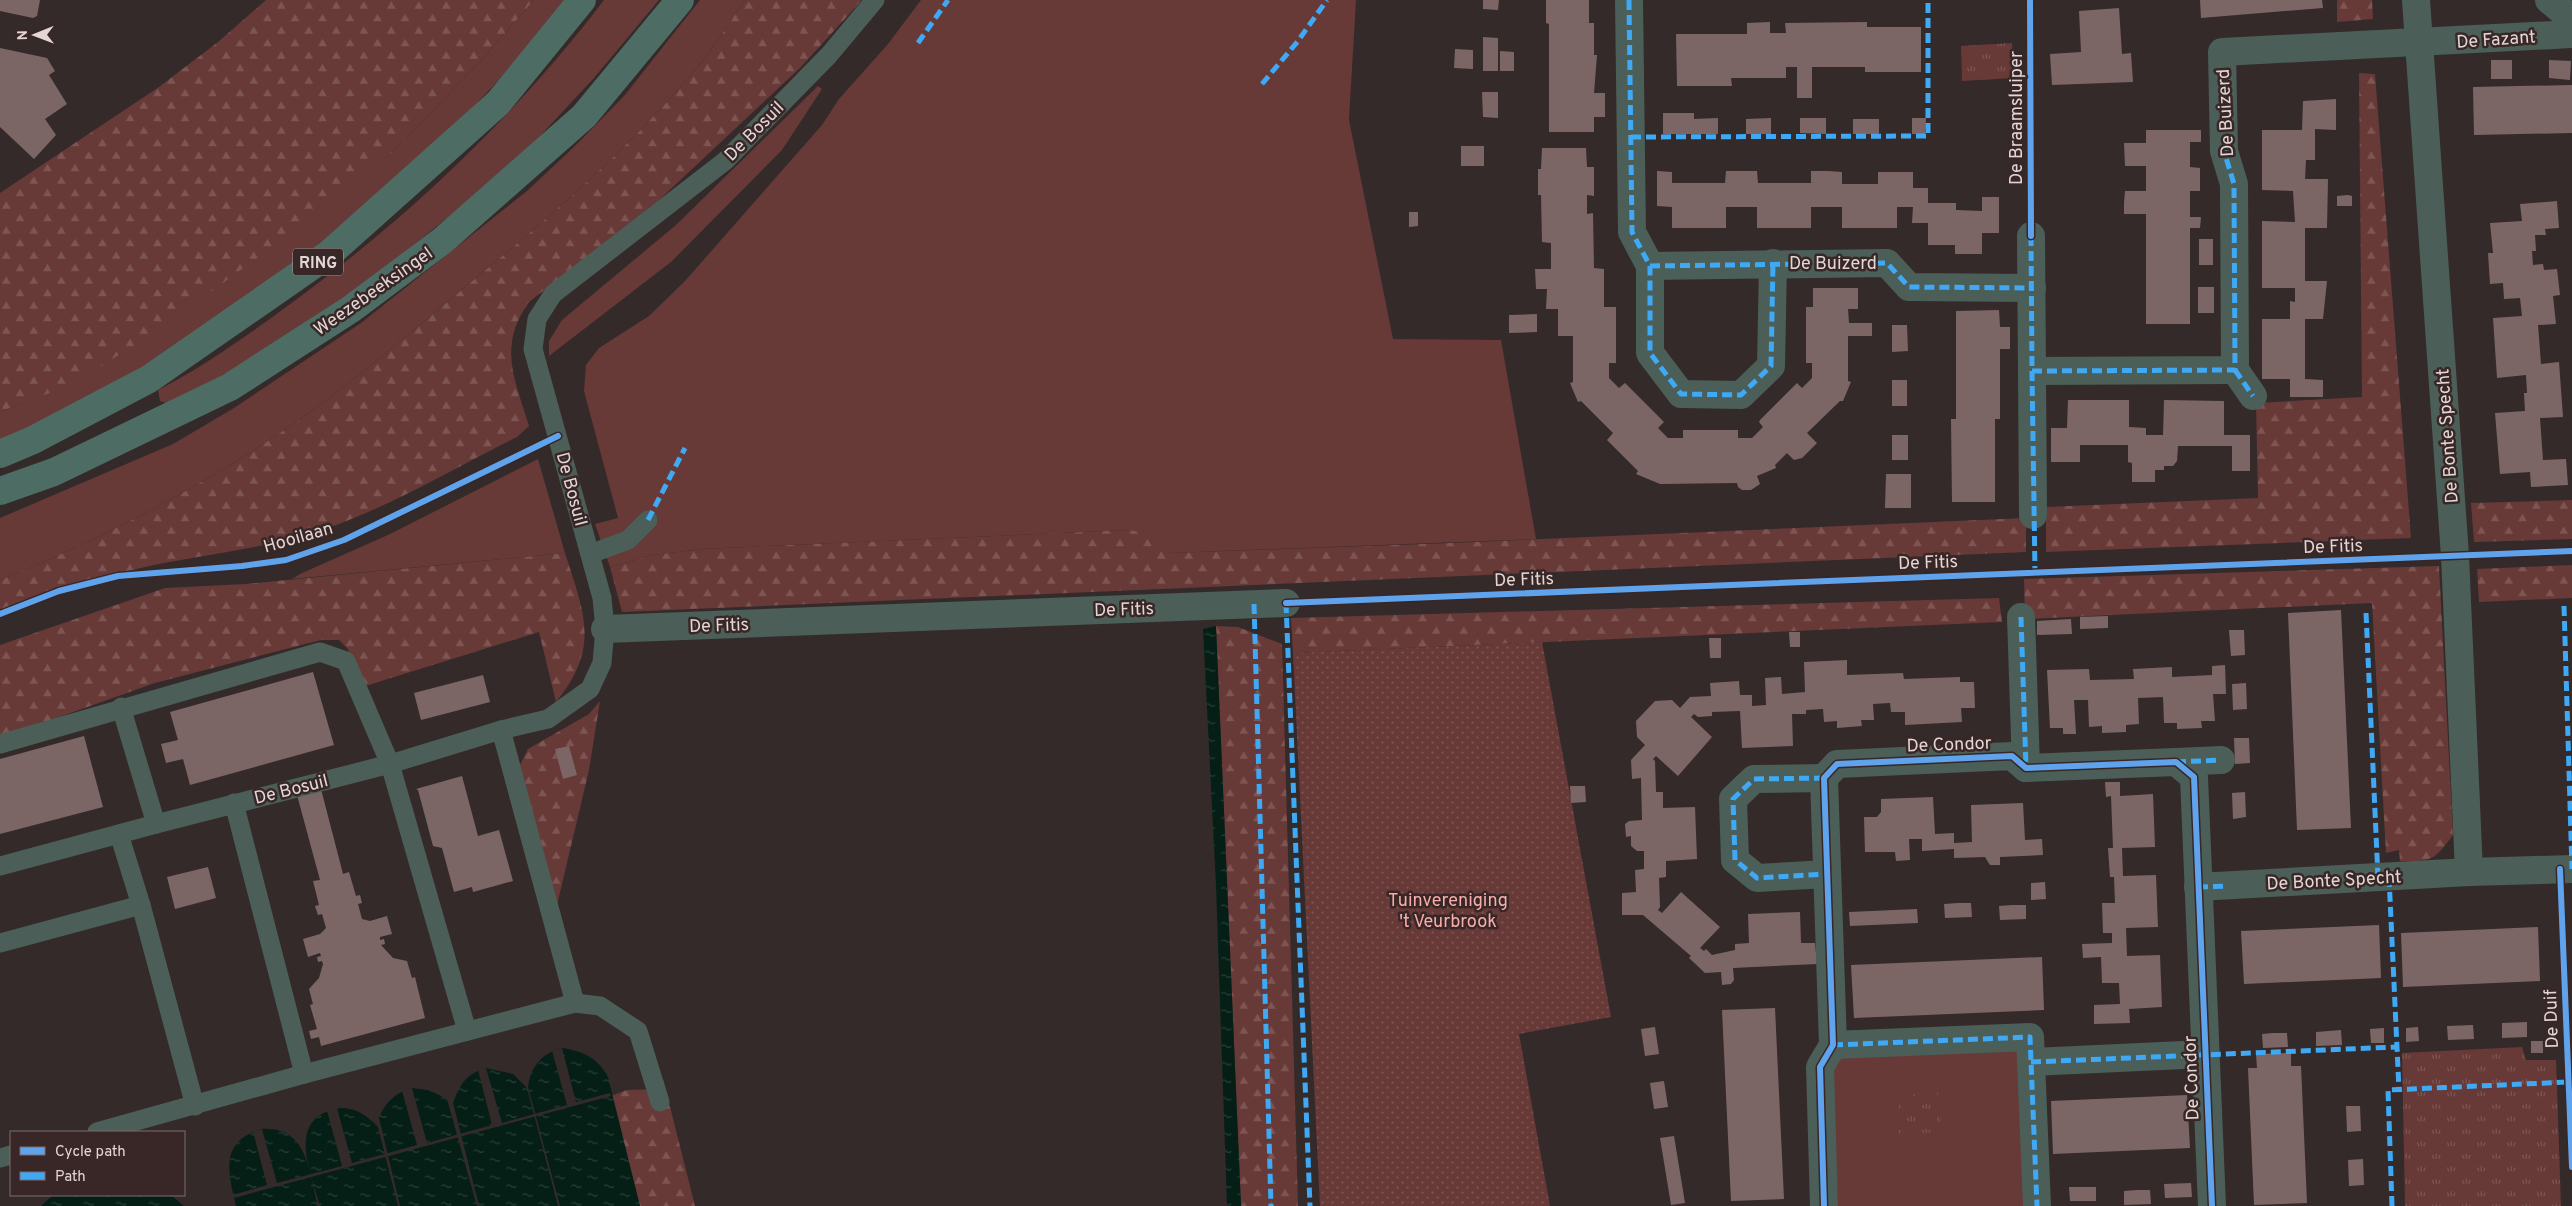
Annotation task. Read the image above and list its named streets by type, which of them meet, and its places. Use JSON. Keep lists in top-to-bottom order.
{
  "streets": {
    "main road": ["RING", "Weezebeeksingel"],
    "street": [
      "De Fazant",
      "De Buizerd",
      "De Bonte Specht",
      "De Fitis",
      "De Condor"
    ],
    "lane": ["De Bosuil"],
    "cycle path": ["De Braamsluiper", "Hooilaan", "De Duif"]
  },
  "crossings": [
    ["De Fazant", "De Buizerd"],
    ["De Fazant", "De Bonte Specht"],
    ["De Buizerd", "De Bonte Specht"],
    ["De Bosuil", "De Fitis"],
    ["De Bonte Specht", "De Condor"]
  ],
  "parks": ["Tuinvereniging 't Veurbrook"],
  "legend": ["Cycle path", "Path"],
  "north": "left"
}
